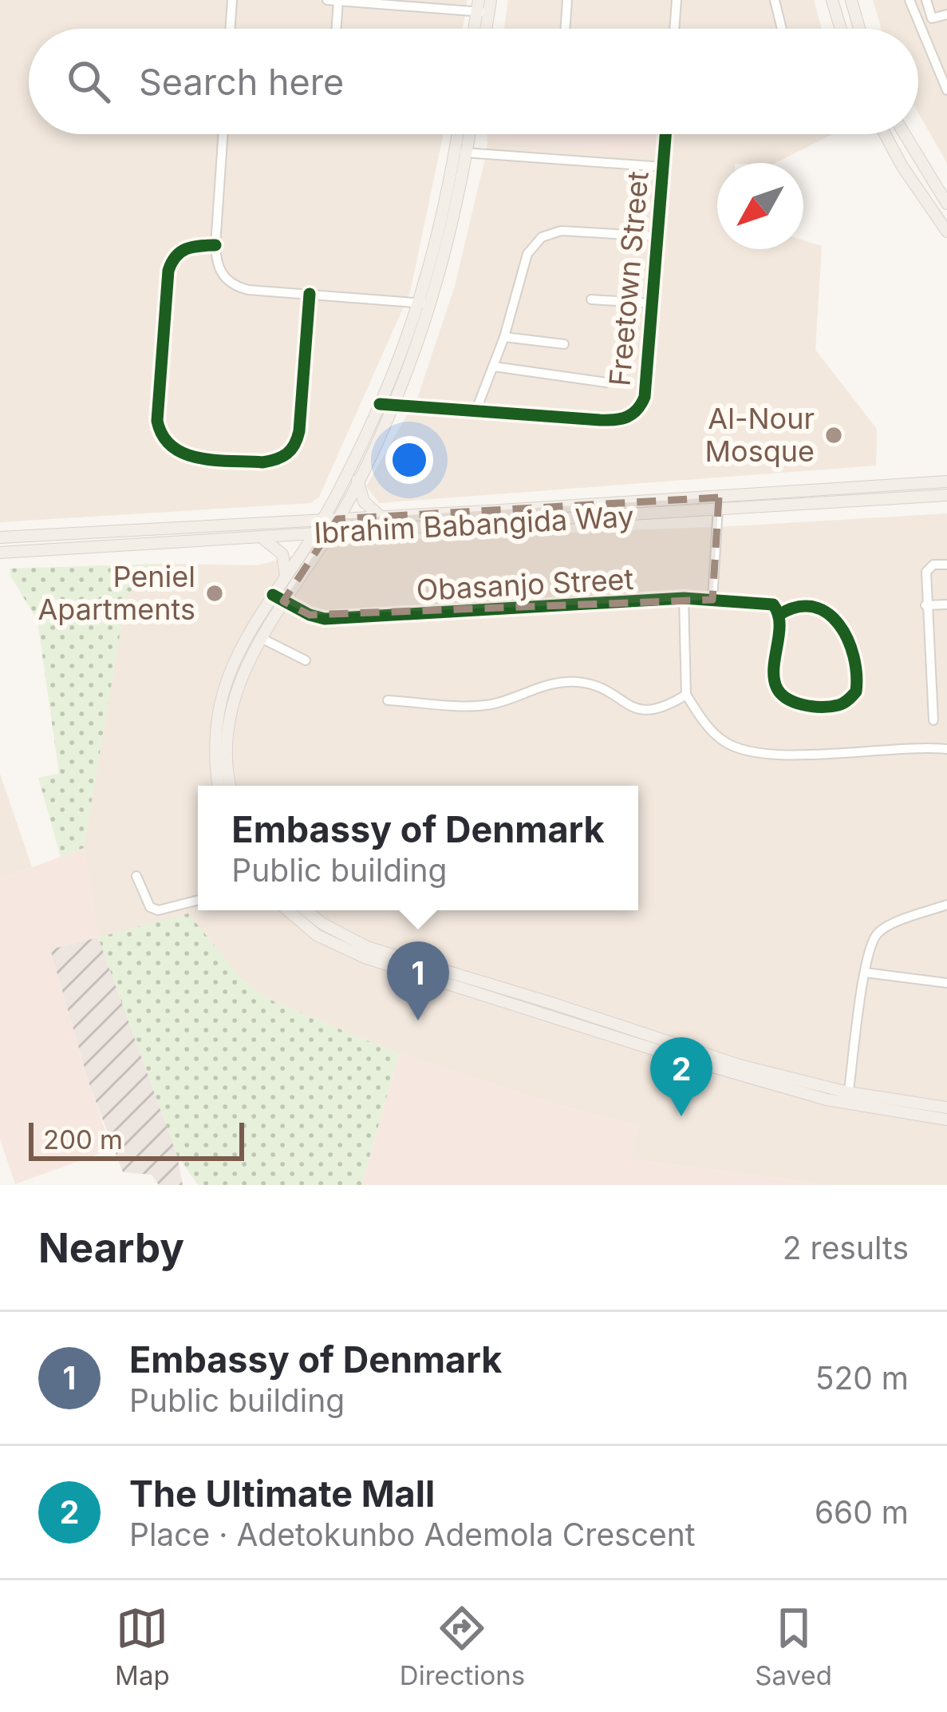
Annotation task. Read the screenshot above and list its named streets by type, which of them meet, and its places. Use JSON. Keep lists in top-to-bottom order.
{
  "streets": {
    "main road": ["Ibrahim Babangida Way"],
    "street": ["Freetown Street", "Obasanjo Street"]
  },
  "places": ["Al-Nour Mosque", "Peniel Apartments"],
  "scale_bar": "200 m",
  "north": "bottom left",
  "page": {
    "search": "Search here",
    "popup": ["Embassy of Denmark", "Public building"],
    "pins": ["1", "2"],
    "scale": "200 m",
    "heading": ["Nearby", "2 results"],
    "list": [
      {
        "mark": "1",
        "name": "Embassy of Denmark",
        "note": "Public building",
        "value": "520 m"
      },
      {
        "mark": "2",
        "name": "The Ultimate Mall",
        "note": "Place · Adetokunbo Ademola Crescent",
        "value": "660 m"
      }
    ],
    "nav": ["Map", "Directions", "Saved"]
  }
}
